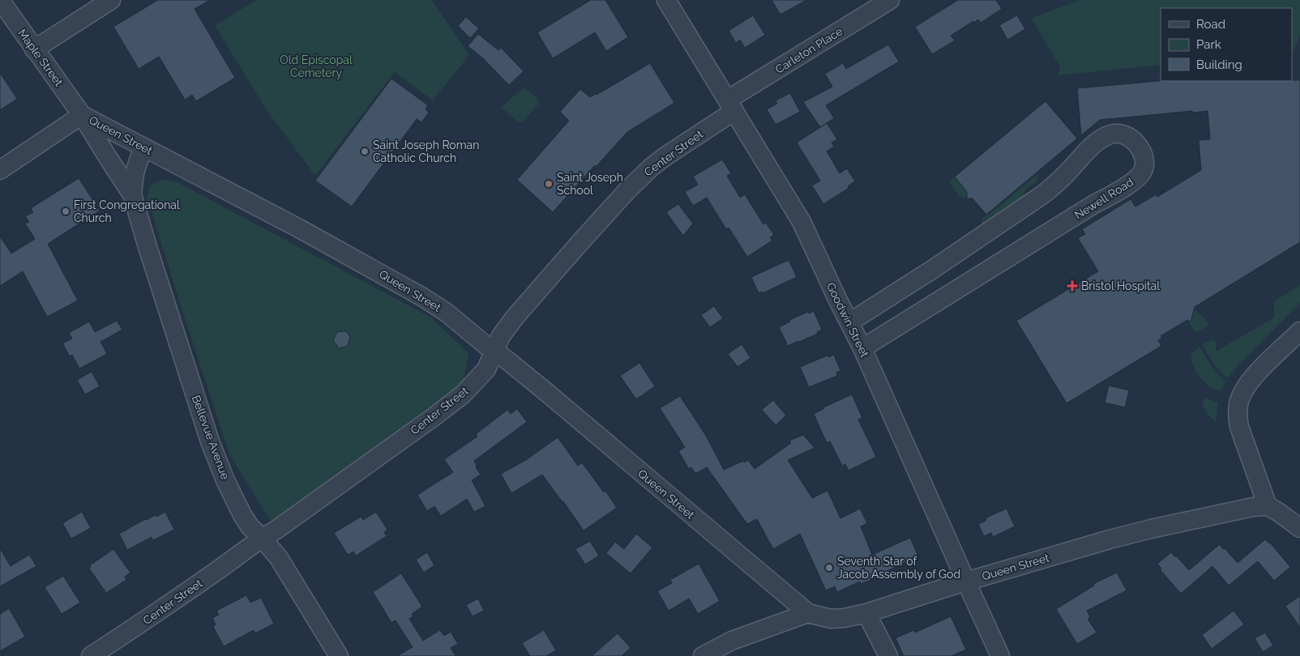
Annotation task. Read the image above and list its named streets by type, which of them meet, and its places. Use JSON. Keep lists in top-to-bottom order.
{
  "streets": {
    "street": [
      "Carleton Place",
      "Maple Street",
      "Queen Street",
      "Center Street",
      "Newell Road",
      "Goodwin Street",
      "Bellevue Avenue"
    ]
  },
  "crossings": [
    ["Carleton Place", "Center Street"],
    ["Carleton Place", "Goodwin Street"],
    ["Maple Street", "Queen Street"],
    ["Maple Street", "Bellevue Avenue"],
    ["Queen Street", "Center Street"],
    ["Queen Street", "Goodwin Street"],
    ["Queen Street", "Bellevue Avenue"],
    ["Center Street", "Goodwin Street"],
    ["Center Street", "Bellevue Avenue"],
    ["Newell Road", "Goodwin Street"]
  ],
  "parks": ["Old Episcopal Cemetery"],
  "places": {
    "other": [
      "Saint Joseph Roman Catholic Church",
      "Saint Joseph School",
      "First Congregational Church",
      "Seventh Star of Jacob Assembly of God"
    ],
    "health": ["Bristol Hospital"]
  },
  "legend": ["Road", "Park", "Building"]
}
